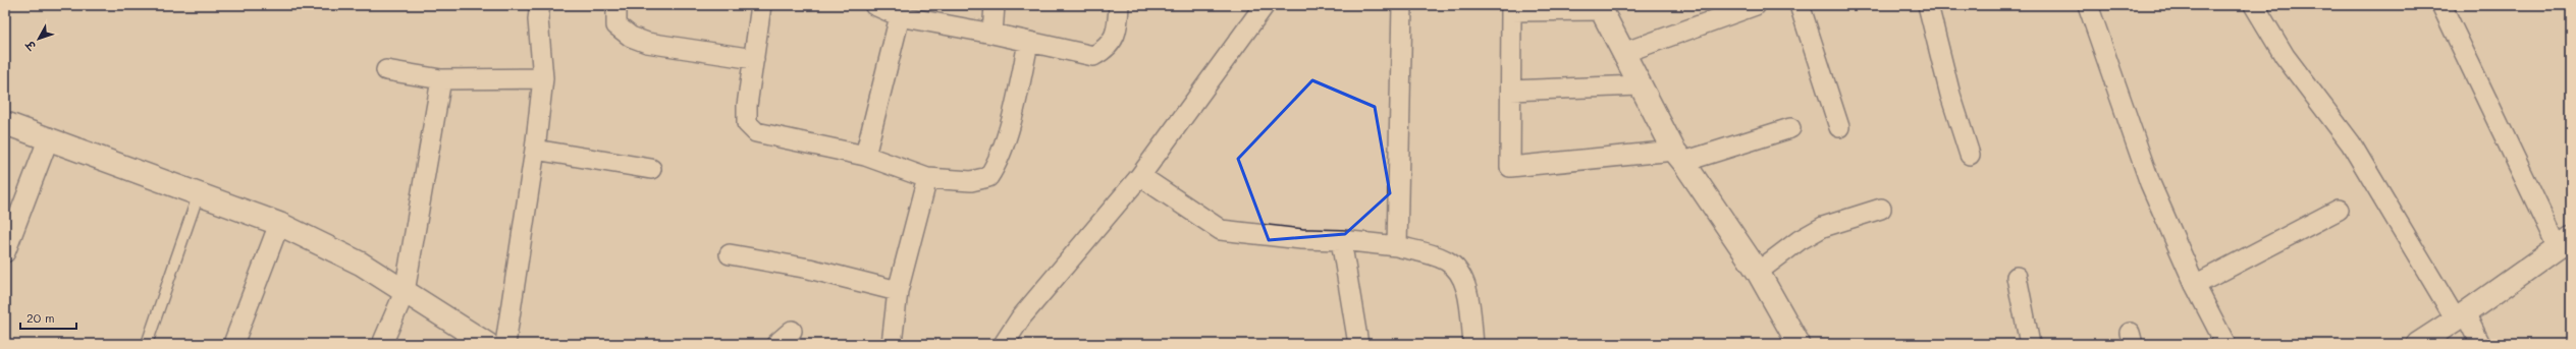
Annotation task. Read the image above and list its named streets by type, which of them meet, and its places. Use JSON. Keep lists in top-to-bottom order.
{
  "scale_bar": "20 m",
  "north": "bottom left"
}
